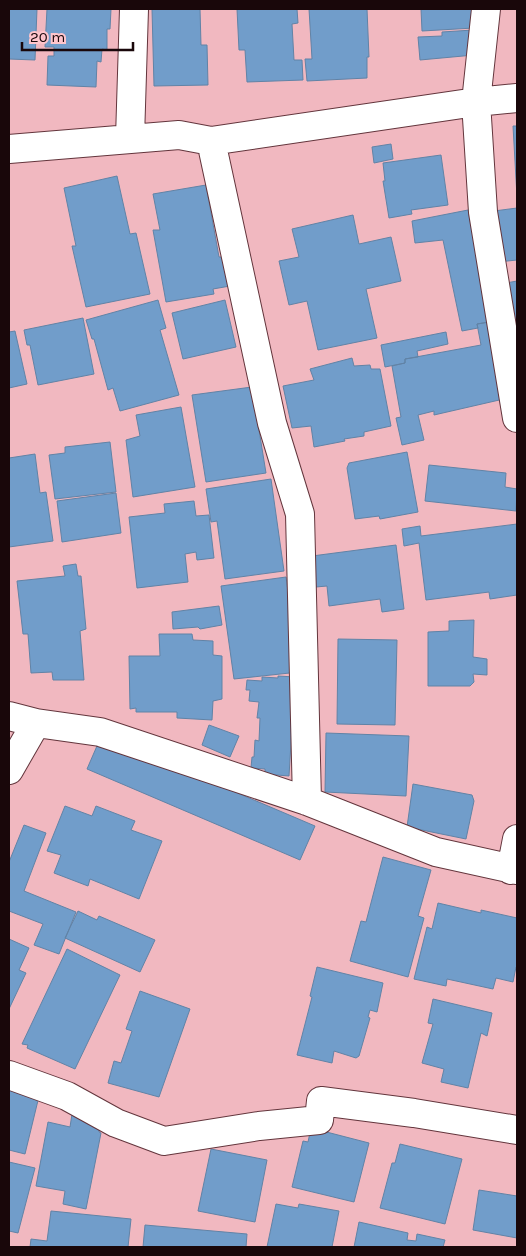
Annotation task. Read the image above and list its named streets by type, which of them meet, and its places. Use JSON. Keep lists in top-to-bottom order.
{
  "scale_bar": "20 m"
}
